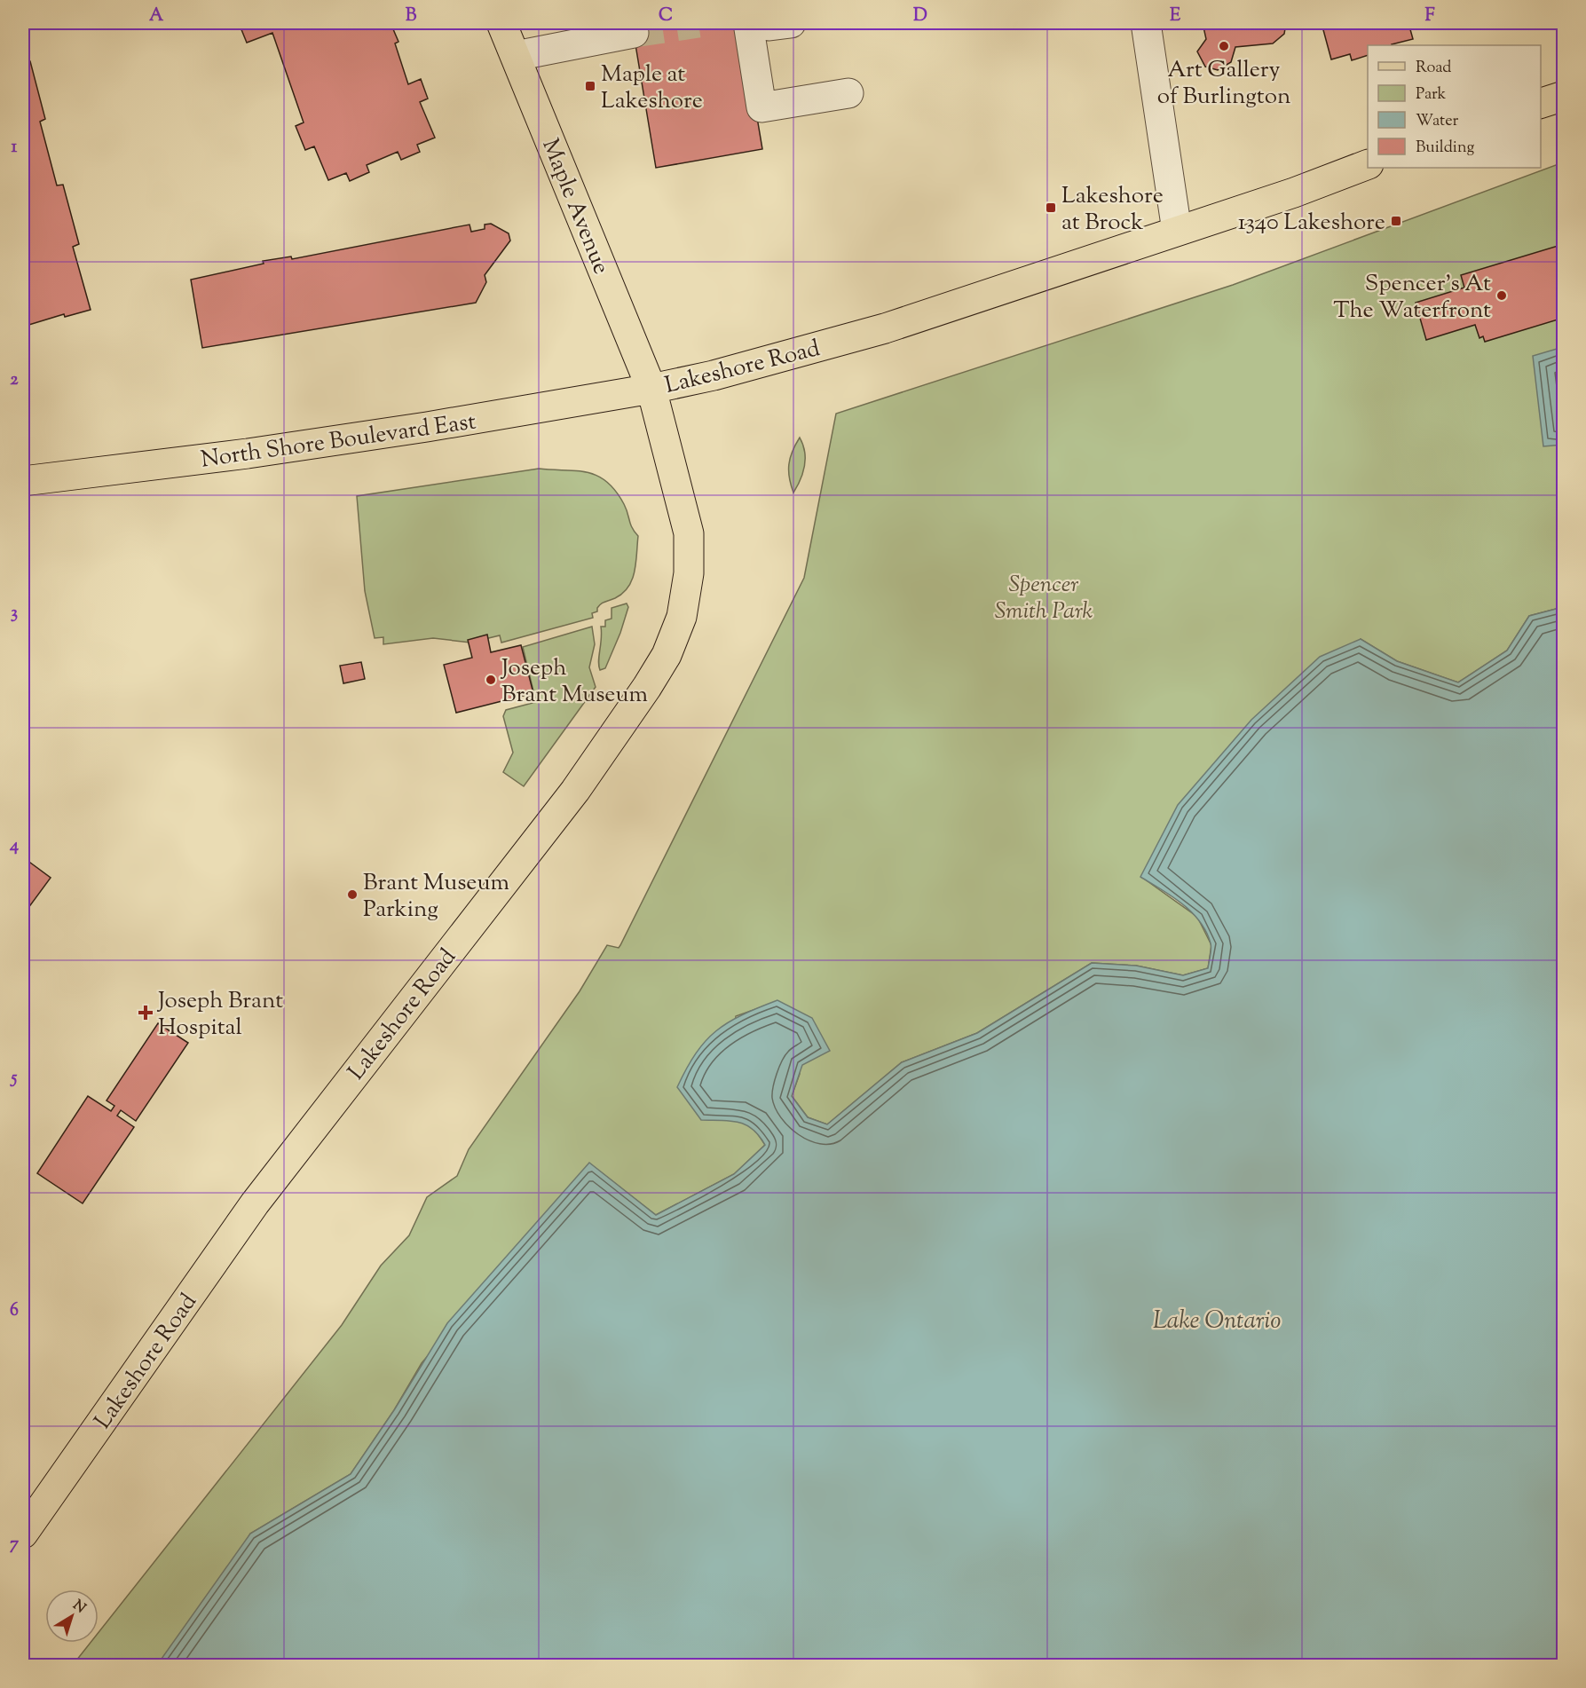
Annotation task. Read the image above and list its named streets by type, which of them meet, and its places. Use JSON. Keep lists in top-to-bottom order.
{
  "streets": {
    "main road": ["Maple Avenue", "Lakeshore Road", "North Shore Boulevard East"]
  },
  "crossings": [
    ["Maple Avenue", "Lakeshore Road"],
    ["Maple Avenue", "North Shore Boulevard East"],
    ["Lakeshore Road", "North Shore Boulevard East"]
  ],
  "water": ["Lake Ontario"],
  "parks": ["Spencer Smith Park"],
  "places": {
    "other": [
      "Art Gallery of Burlington",
      "Spencer's At The Waterfront",
      "Joseph Brant Museum",
      "Brant Museum Parking"
    ],
    "transit": ["Maple at Lakeshore", "Lakeshore at Brock", "1340 Lakeshore"],
    "health": ["Joseph Brant Hospital"]
  },
  "legend": [
    "Road",
    "Park",
    "Water",
    "Building"
  ],
  "north": "top right",
  "grid": {
    "columns": [
      "A",
      "B",
      "C",
      "D",
      "E",
      "F"
    ],
    "rows": [
      "1",
      "2",
      "3",
      "4",
      "5",
      "6",
      "7"
    ]
  }
}
